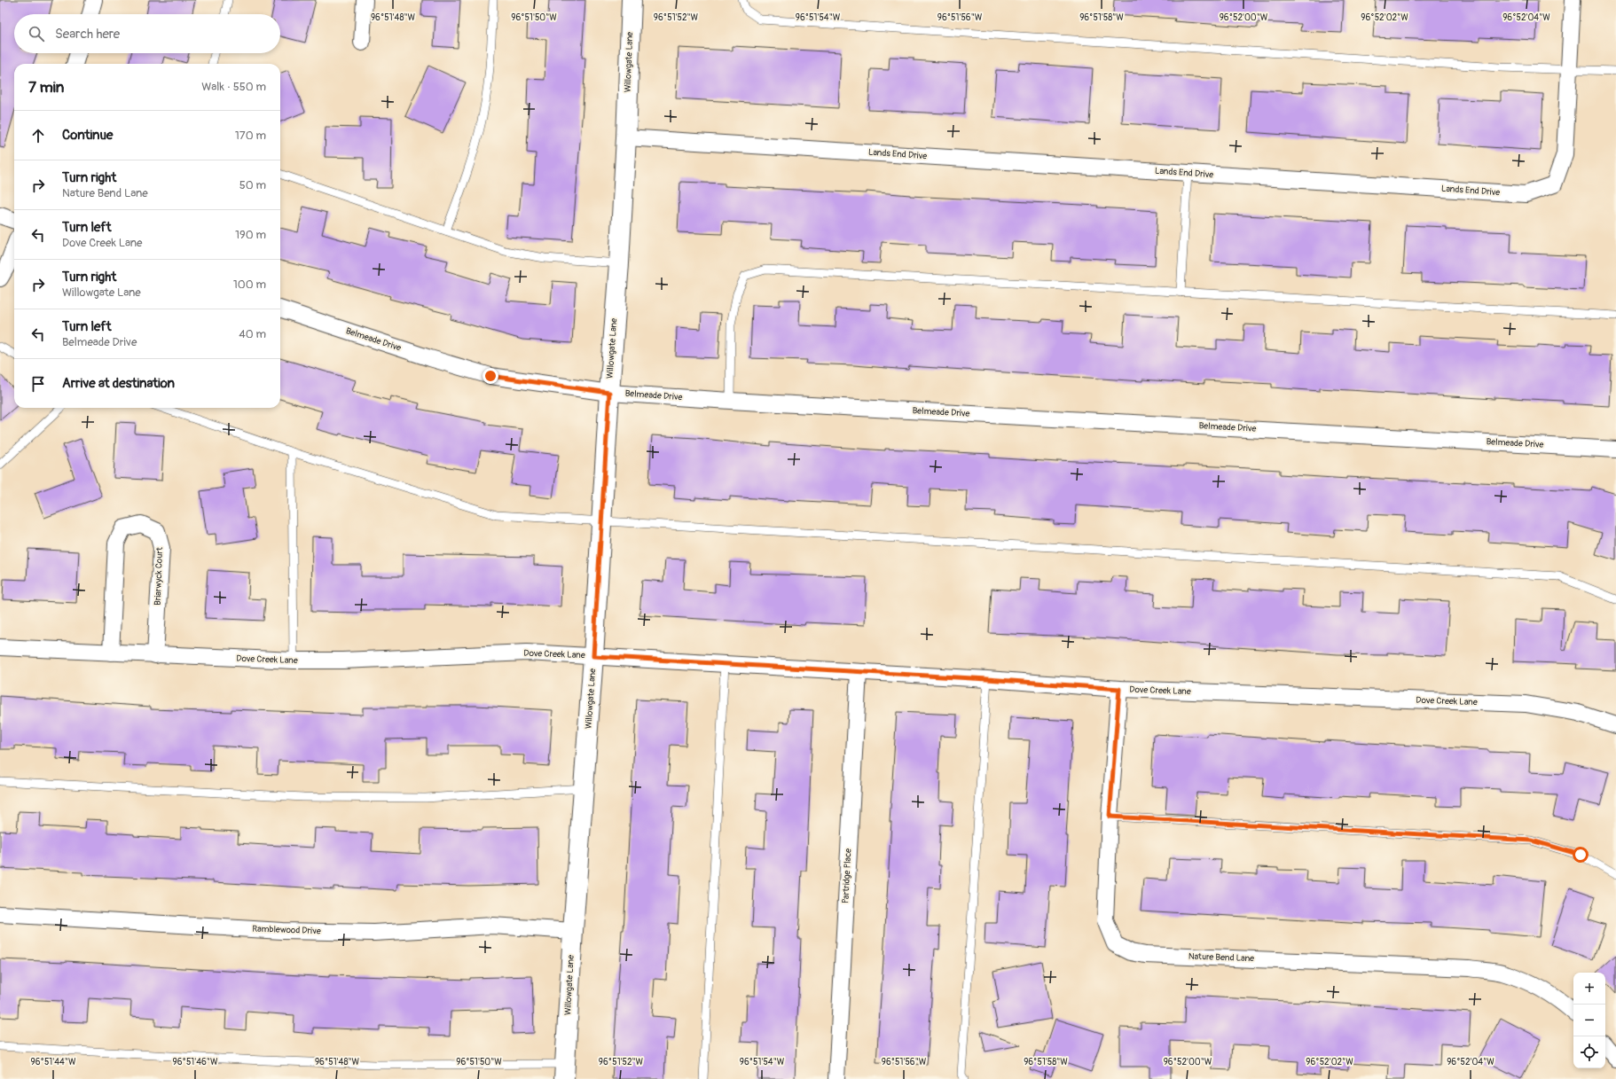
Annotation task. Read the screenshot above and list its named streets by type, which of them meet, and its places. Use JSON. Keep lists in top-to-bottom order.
{
  "streets": {
    "street": [
      "Willowgate Lane",
      "Lands End Drive",
      "Belmeade Drive",
      "Briarwyck Court",
      "Dove Creek Lane",
      "Partridge Place",
      "Ramblewood Drive",
      "Nature Bend Lane"
    ]
  },
  "crossings": [
    ["Willowgate Lane", "Lands End Drive"],
    ["Willowgate Lane", "Belmeade Drive"],
    ["Willowgate Lane", "Dove Creek Lane"],
    ["Willowgate Lane", "Ramblewood Drive"],
    ["Briarwyck Court", "Dove Creek Lane"],
    ["Dove Creek Lane", "Partridge Place"],
    ["Dove Creek Lane", "Nature Bend Lane"]
  ],
  "page": {
    "search": "Search here",
    "heading": ["7 min", "Walk · 550 m"],
    "list": [
      ["Continue", "170 m"],
      ["Turn right", "Nature Bend Lane", "50 m"],
      ["Turn left", "Dove Creek Lane", "190 m"],
      ["Turn right", "Willowgate Lane", "100 m"],
      ["Turn left", "Belmeade Drive", "40 m"],
      "Arrive at destination"
    ],
    "map_buttons": ["+", "−"]
  },
  "coordinates": [
    "96°51'48\"W",
    "96°51'50\"W",
    "96°51'52\"W",
    "96°51'54\"W",
    "96°51'56\"W",
    "96°51'58\"W",
    "96°52'00\"W",
    "96°52'02\"W",
    "96°52'04\"W",
    "96°51'44\"W",
    "96°51'46\"W"
  ]
}
